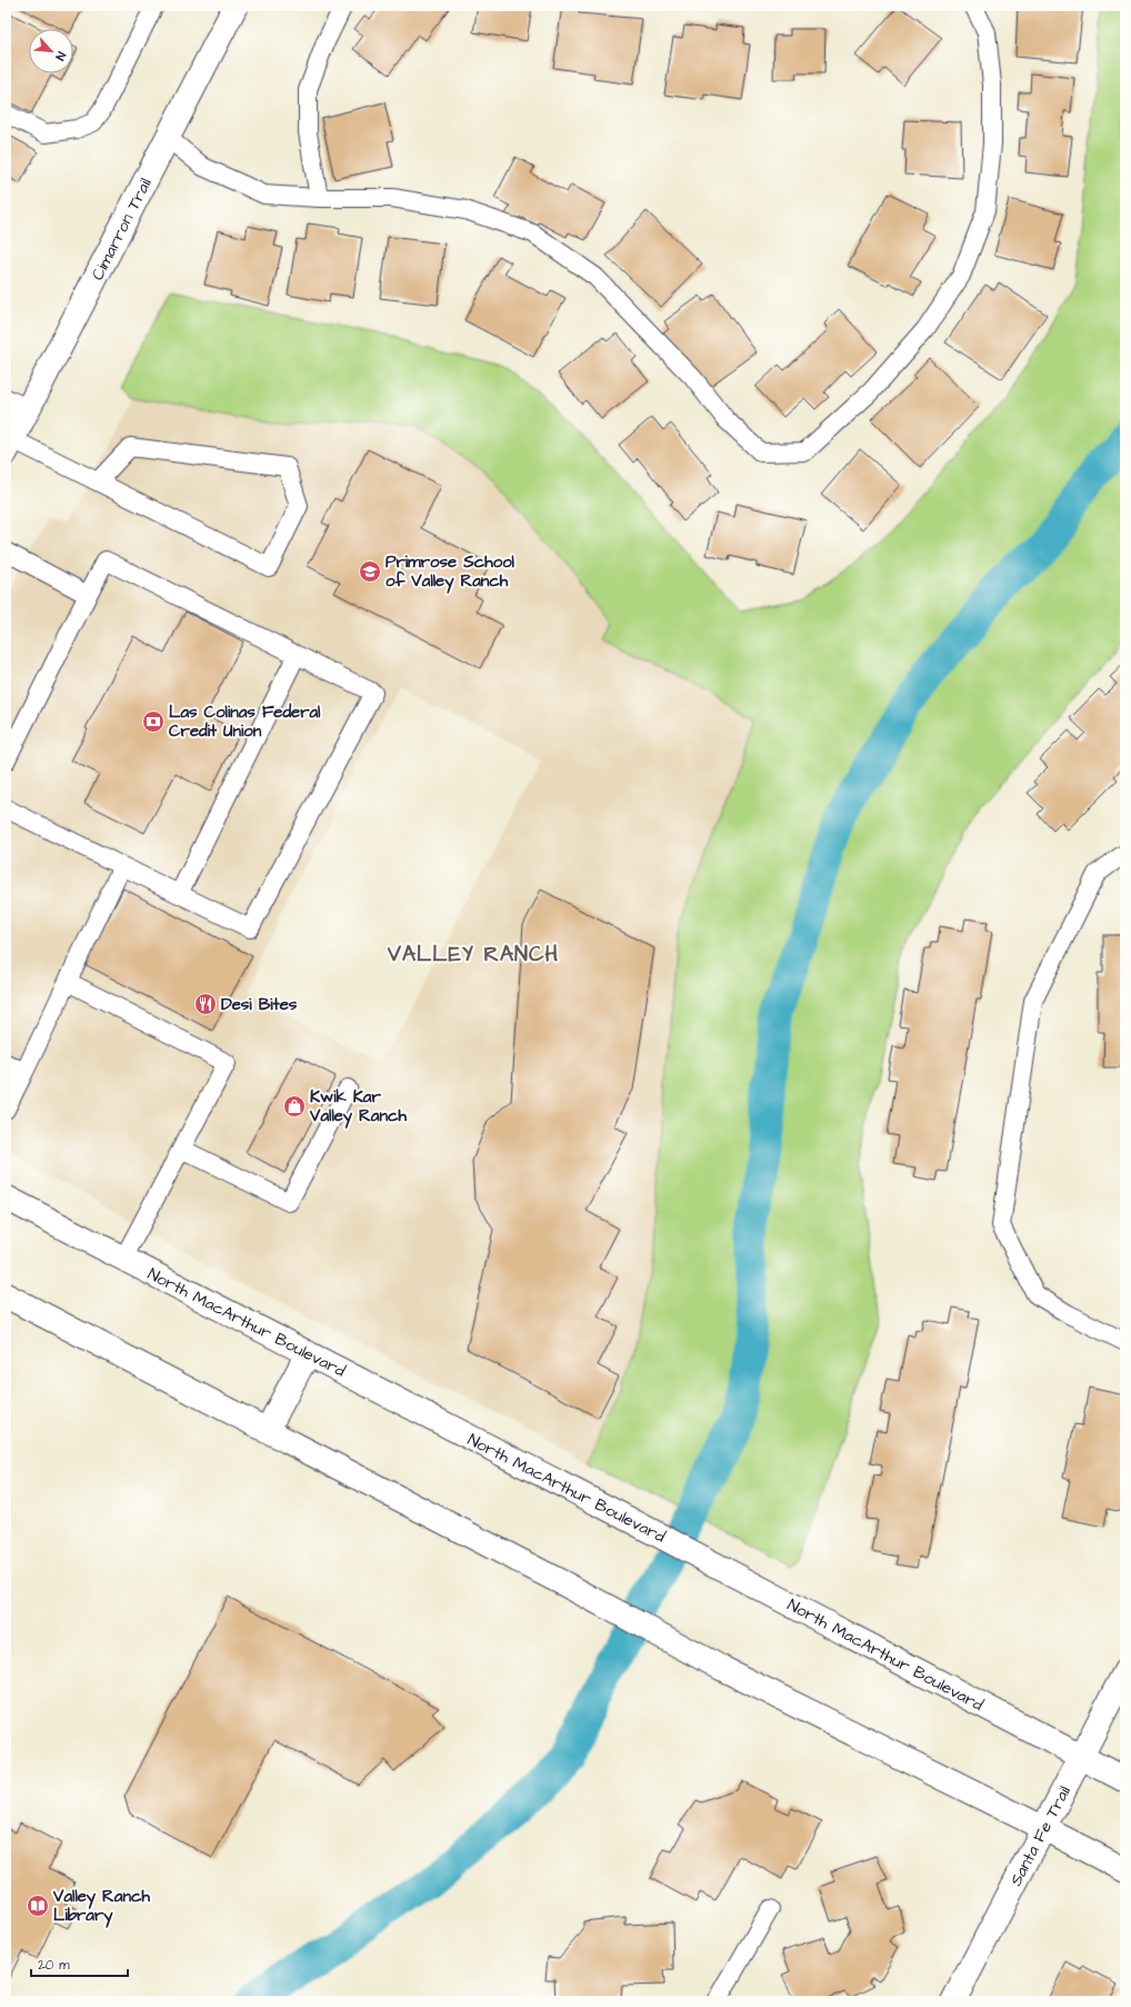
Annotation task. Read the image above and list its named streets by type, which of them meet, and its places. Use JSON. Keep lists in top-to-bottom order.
{
  "streets": {
    "main road": ["Cimarron Trail", "North MacArthur Boulevard", "Santa Fe Trail"]
  },
  "crossings": [
    ["North MacArthur Boulevard", "Santa Fe Trail"]
  ],
  "districts": ["VALLEY RANCH"],
  "places": {
    "school or university": ["Primrose School of Valley Ranch"],
    "bank": ["Las Colinas Federal Credit Union"],
    "restaurant": ["Desi Bites"],
    "shop": ["Kwik Kar Valley Ranch"],
    "library": ["Valley Ranch Library"]
  },
  "scale_bar": "20 m",
  "north": "bottom right"
}
